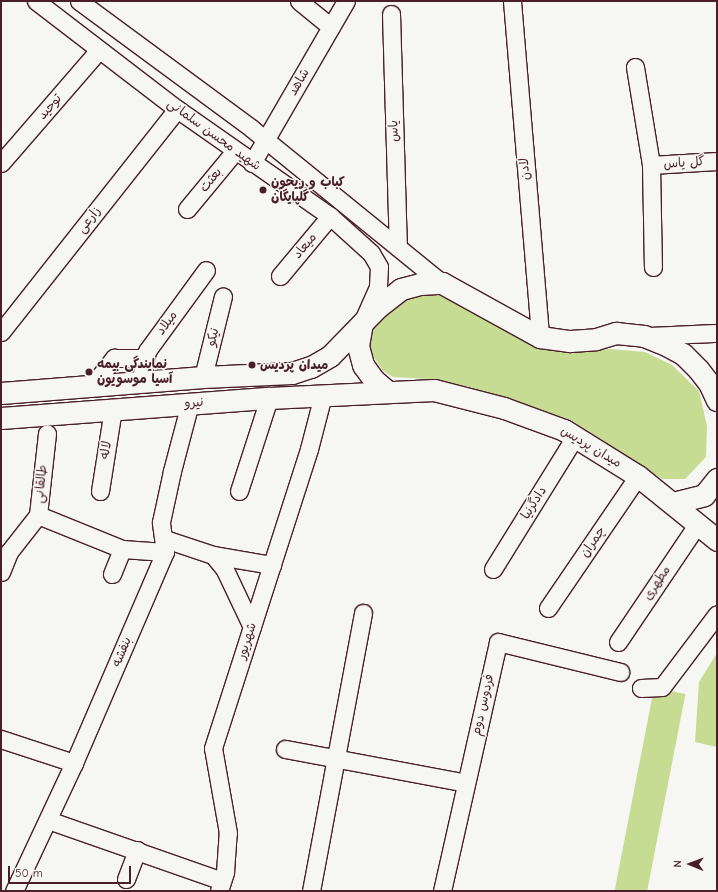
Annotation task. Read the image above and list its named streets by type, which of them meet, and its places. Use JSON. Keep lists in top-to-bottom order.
{
  "streets": {
    "main road": ["نیرو", "میدان پردیس"],
    "street": [
      "شاهد",
      "توحید",
      "یاس",
      "شهید محسن سلمانی",
      "گل یاس",
      "لادن",
      "بعثت",
      "زارعی",
      "میعاد",
      "میلاد",
      "نیکو",
      "لاله",
      "طالقانی",
      "دادگرنیا",
      "چمران",
      "مطهری",
      "شهریور",
      "بنفشه",
      "فردوس دوم"
    ]
  },
  "crossings": [
    ["شاهد", "شهید محسن سلمانی"],
    ["توحید", "شهید محسن سلمانی"],
    ["یاس", "شهید محسن سلمانی"],
    ["شهید محسن سلمانی", "بعثت"],
    ["شهید محسن سلمانی", "زارعی"],
    ["شهید محسن سلمانی", "میعاد"],
    ["شهید محسن سلمانی", "نیرو"],
    ["میلاد", "نیرو"],
    ["نیکو", "نیرو"],
    ["نیرو", "میدان پردیس"],
    ["نیرو", "لاله"],
    ["نیرو", "شهریور"],
    ["میدان پردیس", "دادگرنیا"],
    ["میدان پردیس", "چمران"],
    ["میدان پردیس", "مطهری"]
  ],
  "places": ["کباب و ریحون گلپایگان", "میدان پردیس", "نمایندگی بیمه آسیا موسویون"],
  "scale_bar": "50 m",
  "north": "left"
}
